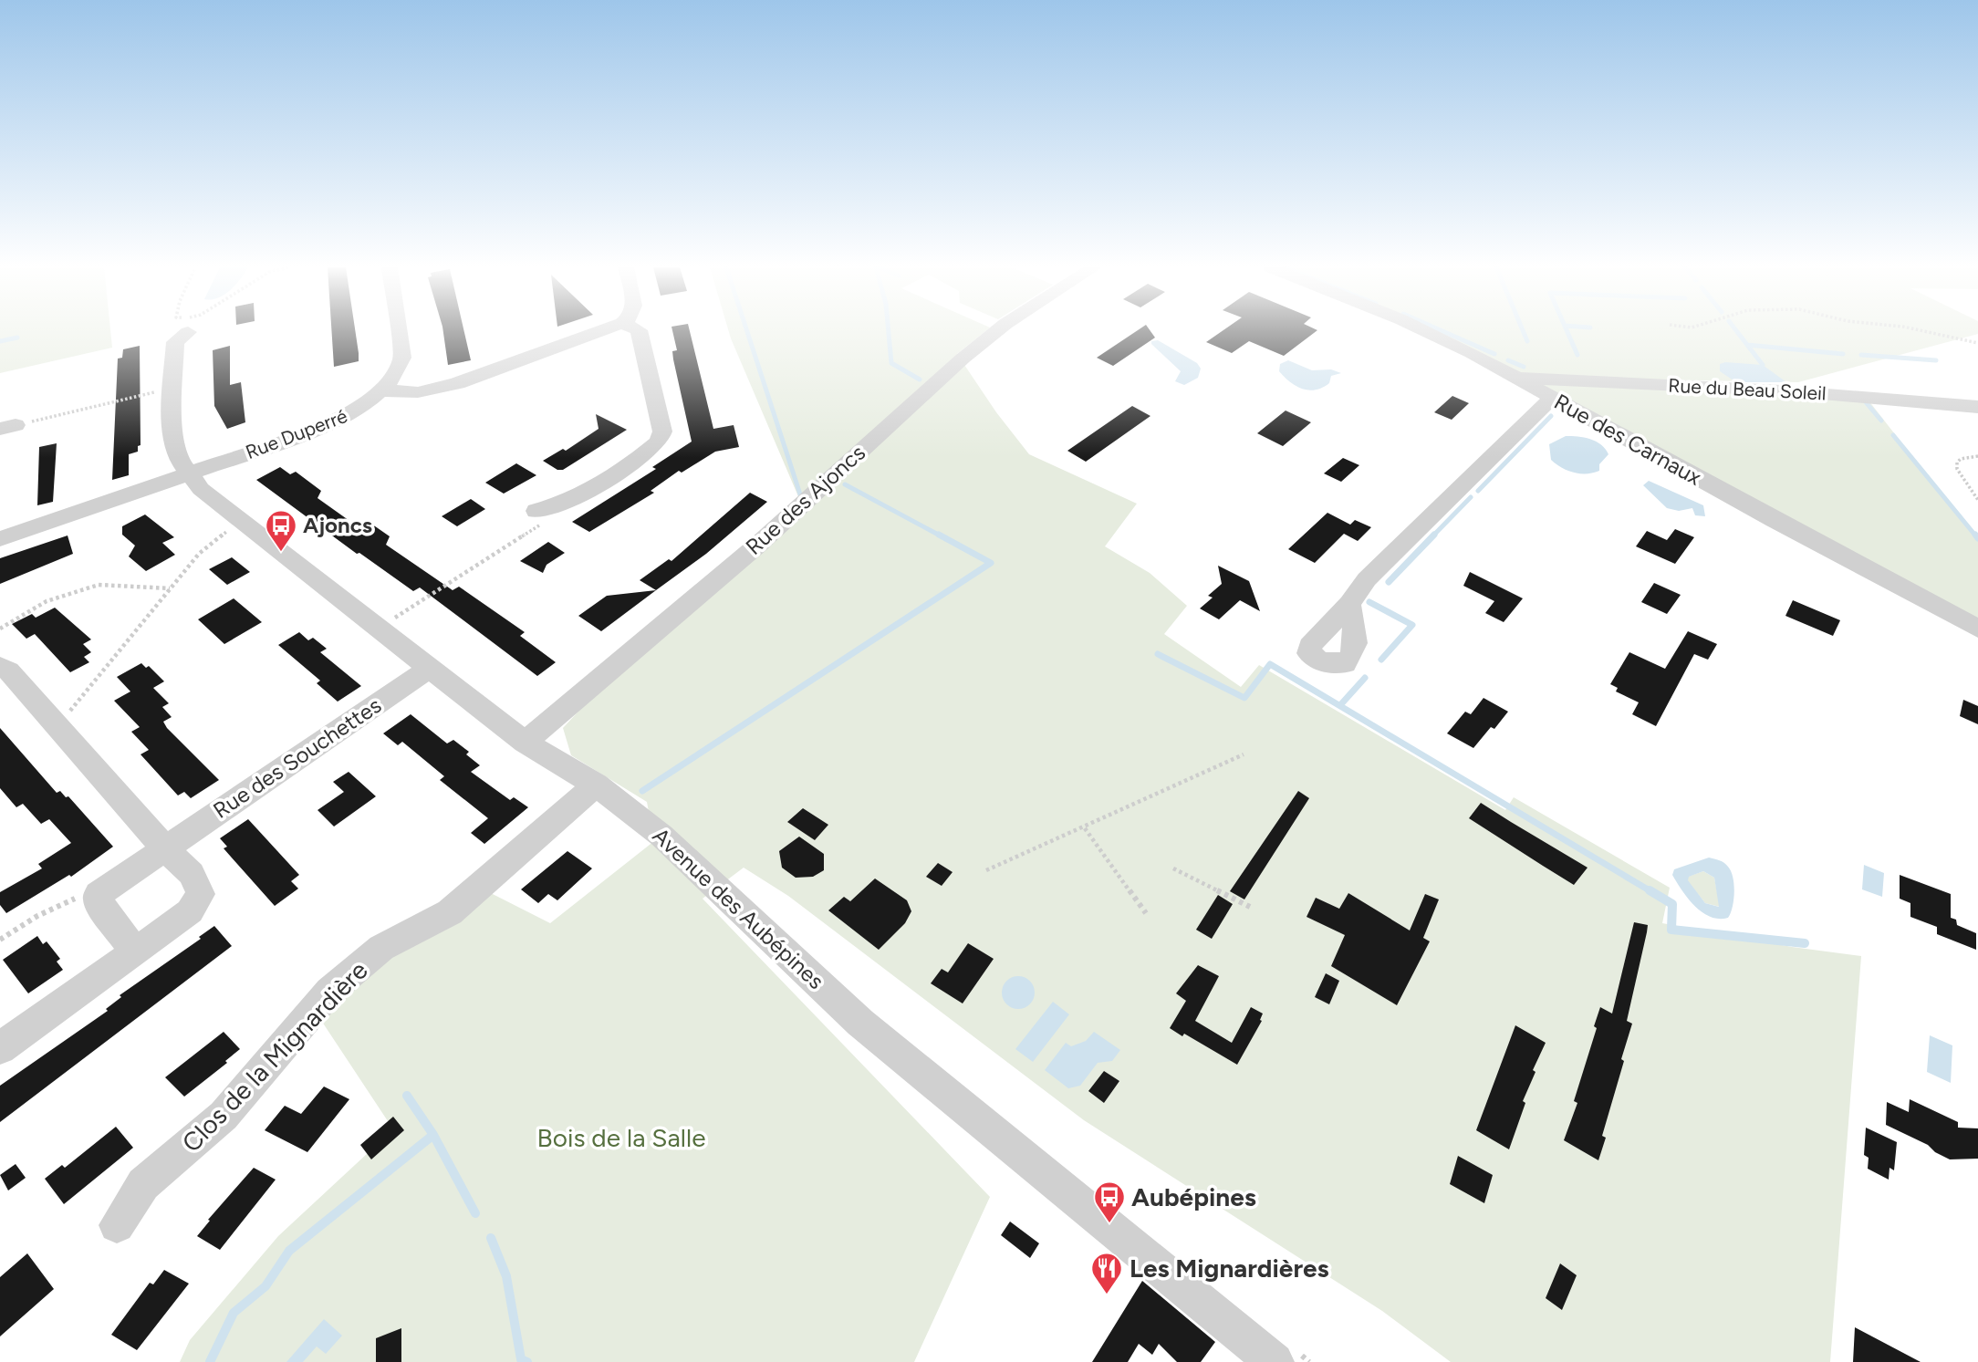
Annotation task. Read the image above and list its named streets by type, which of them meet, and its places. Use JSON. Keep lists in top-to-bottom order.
{
  "streets": {
    "street": [
      "Rue du Beau Soleil",
      "Rue Duperré",
      "Rue des Carnaux",
      "Rue des Ajoncs",
      "Rue des Souchettes",
      "Avenue des Aubépines",
      "Clos de la Mignardière"
    ]
  },
  "crossings": [
    ["Rue du Beau Soleil", "Rue des Carnaux"],
    ["Rue Duperré", "Avenue des Aubépines"],
    ["Rue des Ajoncs", "Avenue des Aubépines"],
    ["Rue des Souchettes", "Avenue des Aubépines"],
    ["Avenue des Aubépines", "Clos de la Mignardière"]
  ],
  "parks": ["Bois de la Salle"],
  "places": {
    "bus stop": ["Ajoncs", "Aubépines"],
    "restaurant": ["Les Mignardières"]
  }
}
